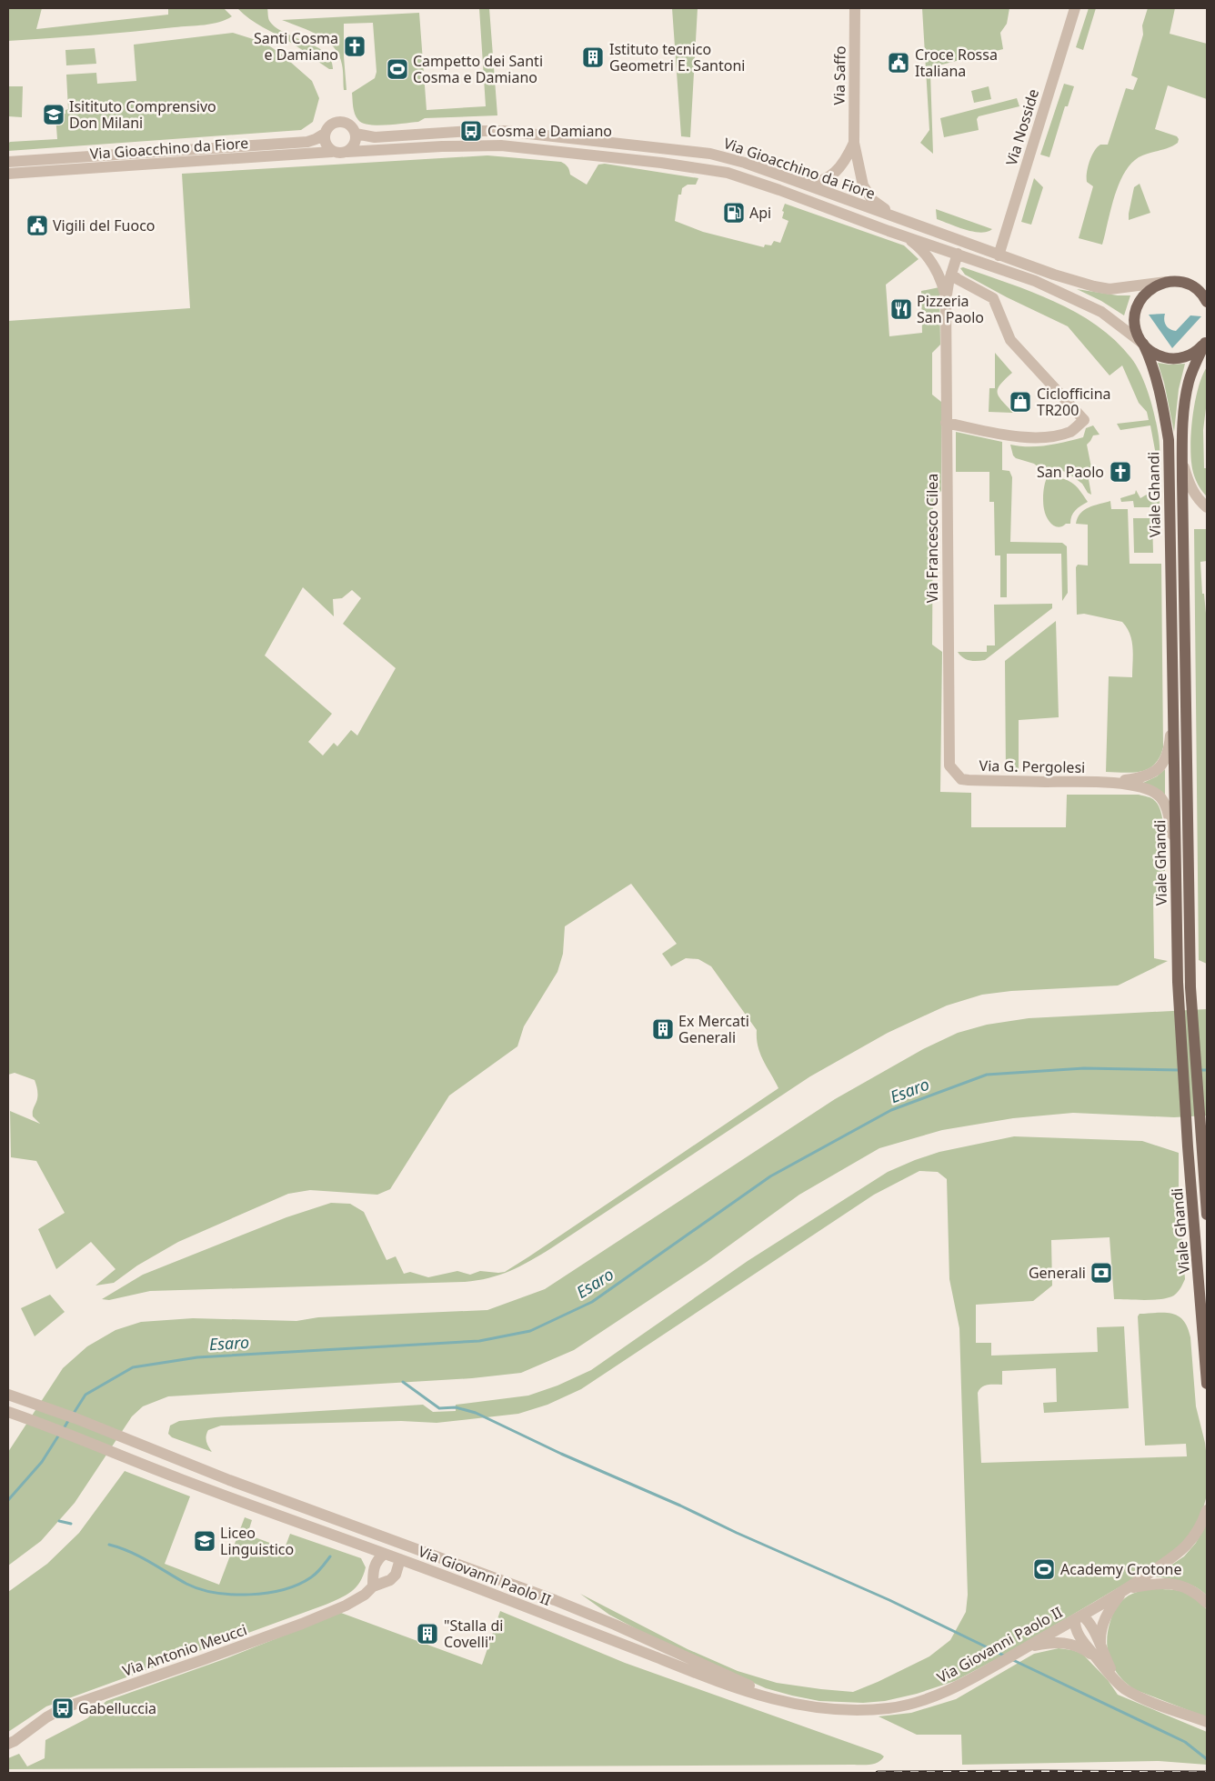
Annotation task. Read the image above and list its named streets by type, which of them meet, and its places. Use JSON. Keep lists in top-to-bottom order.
{
  "streets": {
    "main road": ["Viale Ghandi"],
    "street": [
      "Via Saffo",
      "Via Nosside",
      "Via Gioacchino da Fiore",
      "Via Francesco Cilea",
      "Via G. Pergolesi",
      "Via Giovanni Paolo II",
      "Via Antonio Meucci"
    ]
  },
  "crossings": [
    ["Via Saffo", "Via Gioacchino da Fiore"],
    ["Via Nosside", "Via Gioacchino da Fiore"],
    ["Via Gioacchino da Fiore", "Viale Ghandi"],
    ["Via Francesco Cilea", "Via G. Pergolesi"],
    ["Via Giovanni Paolo II", "Via Antonio Meucci"]
  ],
  "water": ["Esaro"],
  "places": {
    "church": ["Santi Cosma e Damiano", "San Paolo"],
    "building": ["Istituto tecnico Geometri E. Santoni", "Ex Mercati Generali", "\"Stalla di Covelli\""],
    "public building": ["Croce Rossa Italiana", "Vigili del Fuoco"],
    "sports": ["Campetto dei Santi Cosma e Damiano", "Academy Crotone"],
    "school or university": ["Isitituto Comprensivo Don Milani", "Liceo Linguistico"],
    "bus stop": ["Cosma e Damiano", "Gabelluccia"],
    "fuel station": ["Api"],
    "restaurant": ["Pizzeria San Paolo"],
    "shop": ["Ciclofficina TR200"],
    "bank": ["Generali"]
  }
}
